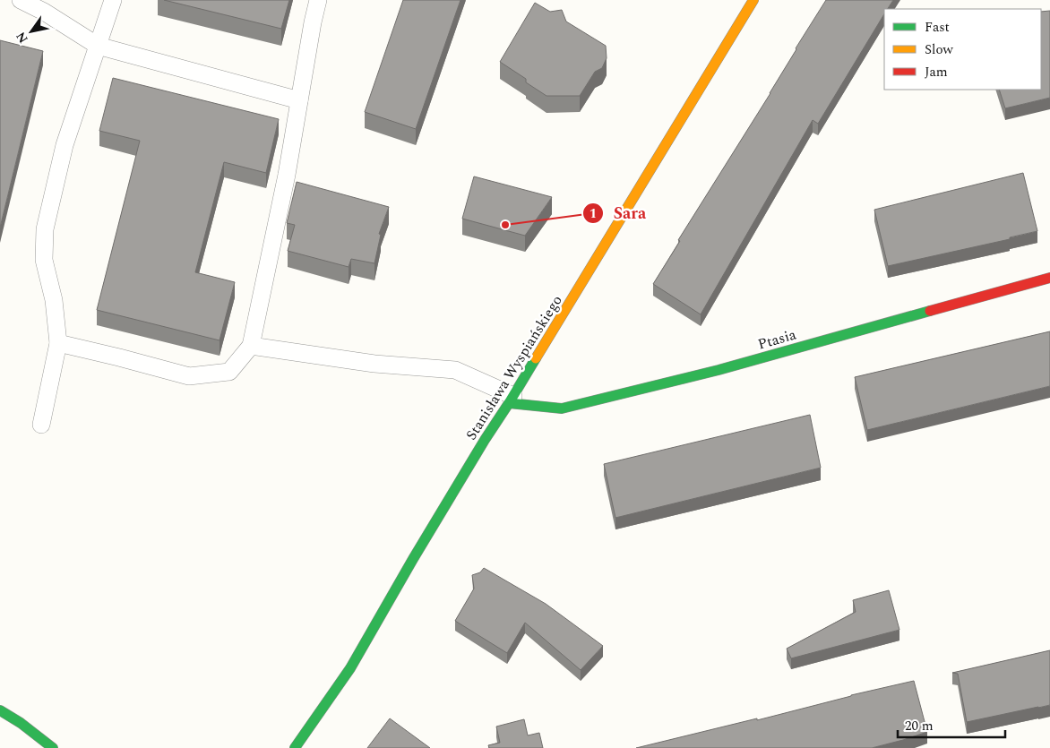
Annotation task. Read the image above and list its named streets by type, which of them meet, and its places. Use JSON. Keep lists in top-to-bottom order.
{
  "streets": {
    "main road": ["Ptasia", "Stanisława Wyspiańskiego"]
  },
  "crossings": [
    ["Ptasia", "Stanisława Wyspiańskiego"]
  ],
  "places": ["Sara"],
  "legend": ["Fast", "Slow", "Jam"],
  "scale_bar": "20 m",
  "north": "bottom left"
}
